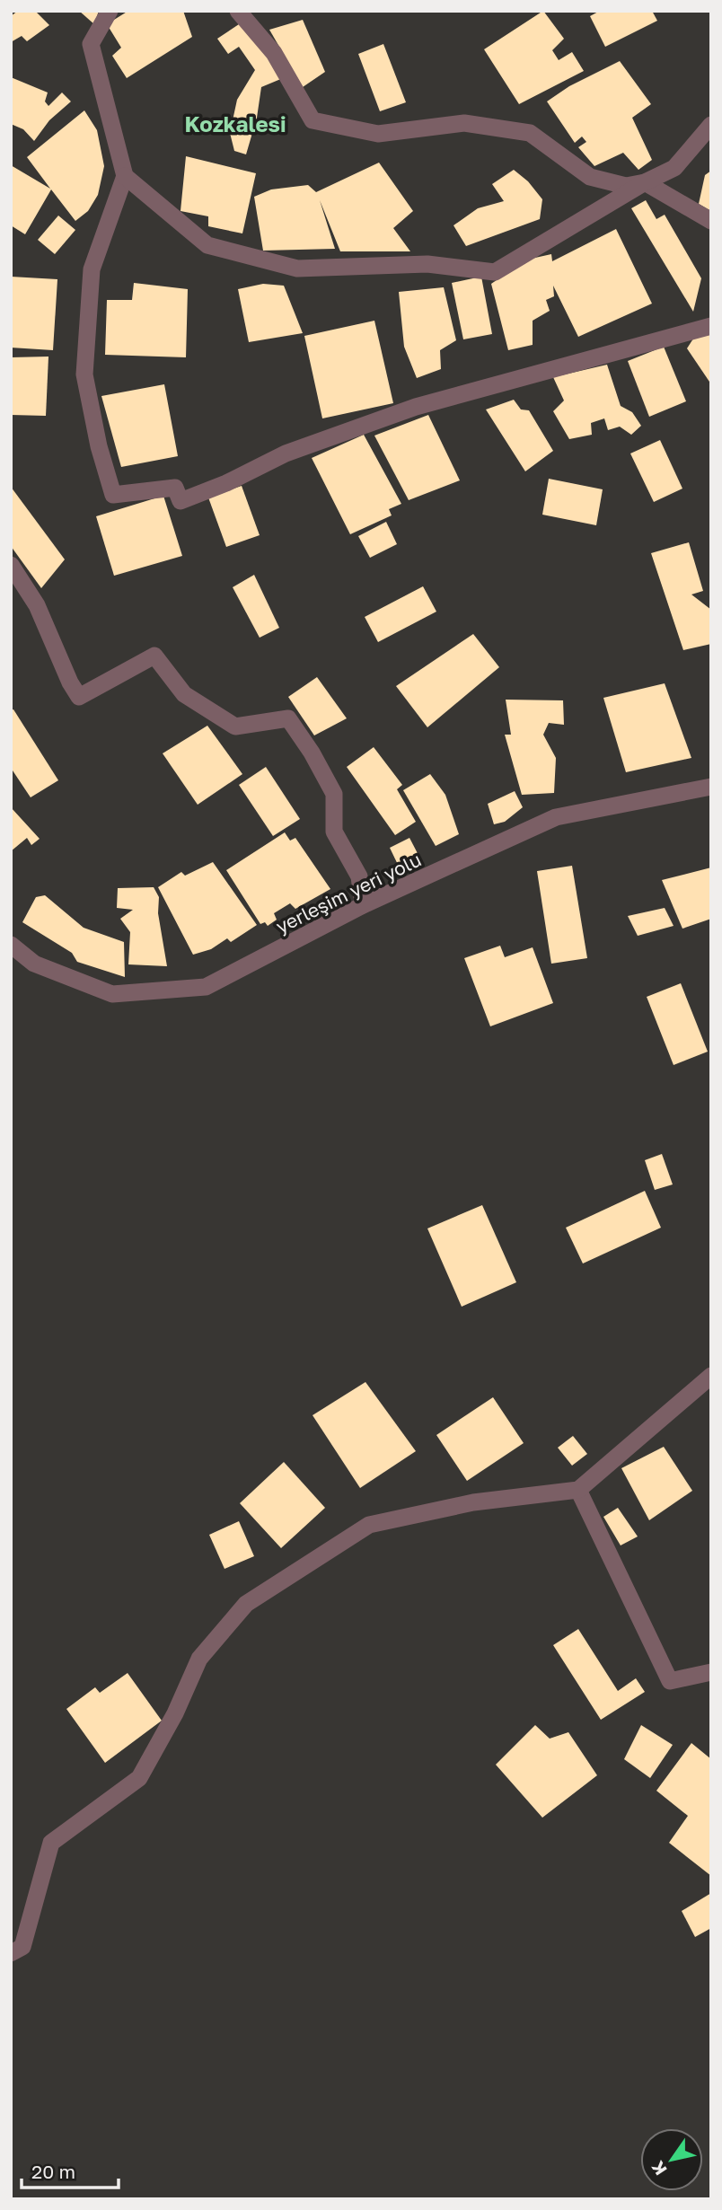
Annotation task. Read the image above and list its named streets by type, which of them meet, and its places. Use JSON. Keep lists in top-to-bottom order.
{
  "streets": {
    "street": ["yerleşim yeri yolu"]
  },
  "districts": ["Kozkalesi"],
  "scale_bar": "20 m",
  "north": "bottom left"
}
